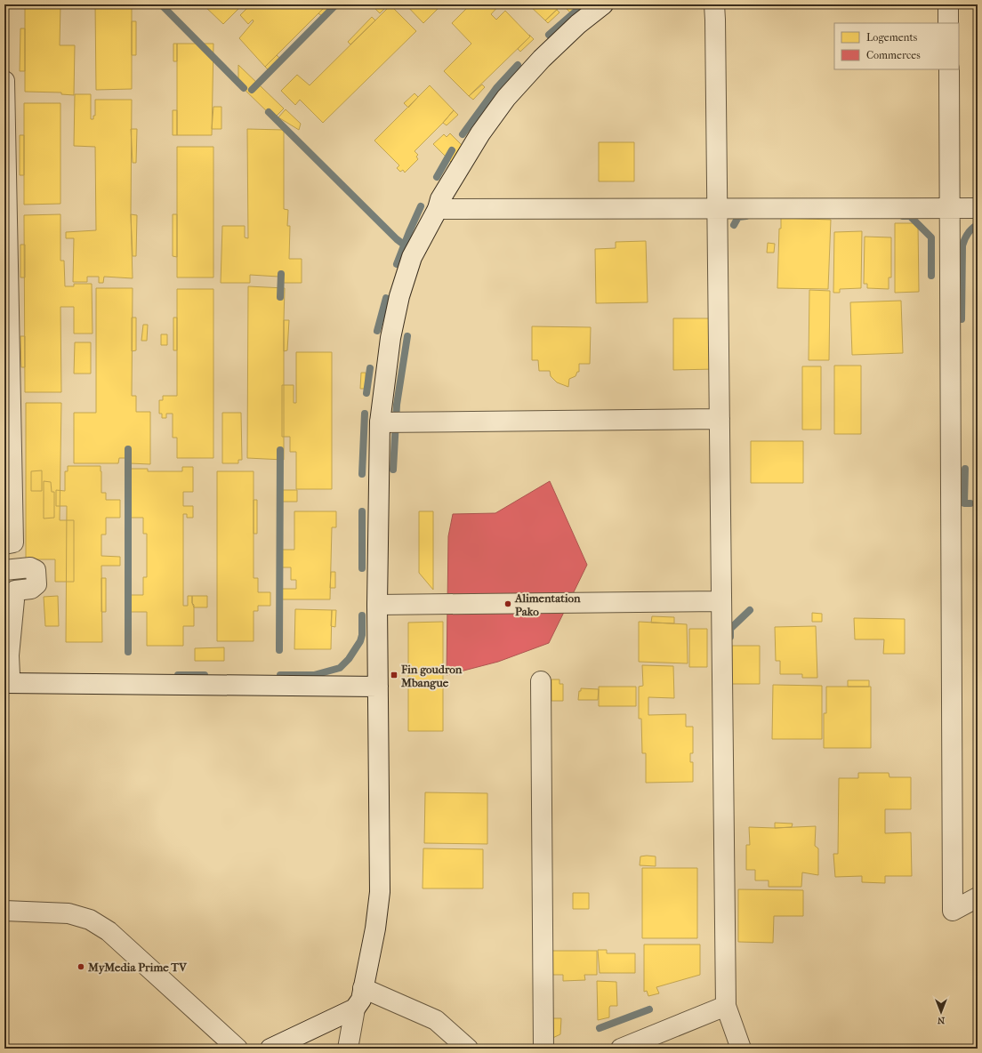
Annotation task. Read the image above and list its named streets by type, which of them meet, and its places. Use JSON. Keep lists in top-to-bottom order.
{
  "places": {
    "other": ["Alimentation Pako", "MyMedia Prime TV"],
    "transit": ["Fin goudron Mbangue"]
  },
  "legend": ["Logements", "Commerces"],
  "north": "bottom"
}
